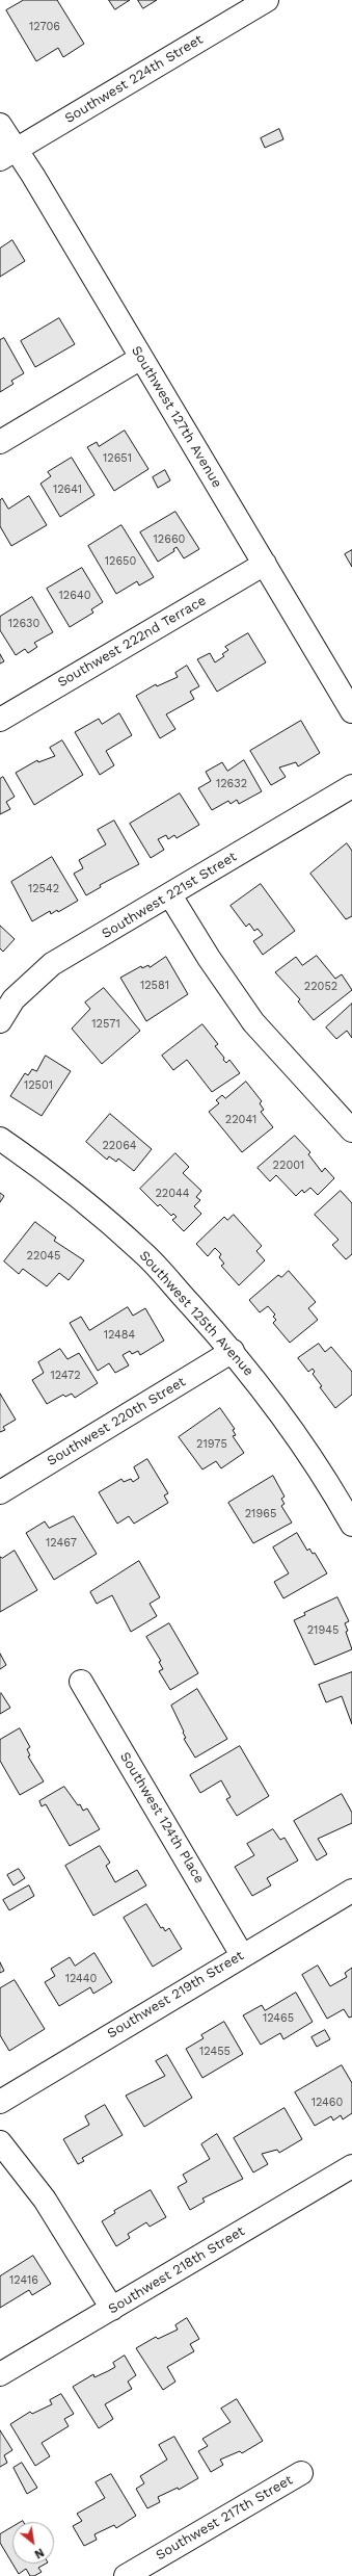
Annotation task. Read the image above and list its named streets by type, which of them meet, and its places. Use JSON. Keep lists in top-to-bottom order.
{
  "streets": {
    "street": [
      "Southwest 224th Street",
      "Southwest 127th Avenue",
      "Southwest 222nd Terrace",
      "Southwest 221st Street",
      "Southwest 125th Avenue",
      "Southwest 220th Street",
      "Southwest 124th Place",
      "Southwest 219th Street",
      "Southwest 218th Street",
      "Southwest 217th Street"
    ]
  },
  "crossings": [
    ["Southwest 224th Street", "Southwest 127th Avenue"],
    ["Southwest 127th Avenue", "Southwest 222nd Terrace"],
    ["Southwest 125th Avenue", "Southwest 220th Street"],
    ["Southwest 124th Place", "Southwest 219th Street"]
  ],
  "house_numbers": [
    "12706",
    "12651",
    "12641",
    "12660",
    "12650",
    "12640",
    "12630",
    "12632",
    "12542",
    "12581",
    "22052",
    "12571",
    "12501",
    "22041",
    "22064",
    "22001",
    "22044",
    "22045",
    "12484",
    "12472",
    "21975",
    "21965",
    "12467",
    "21945",
    "12440",
    "12465",
    "12455",
    "12460",
    "12416"
  ],
  "north": "bottom right"
}
